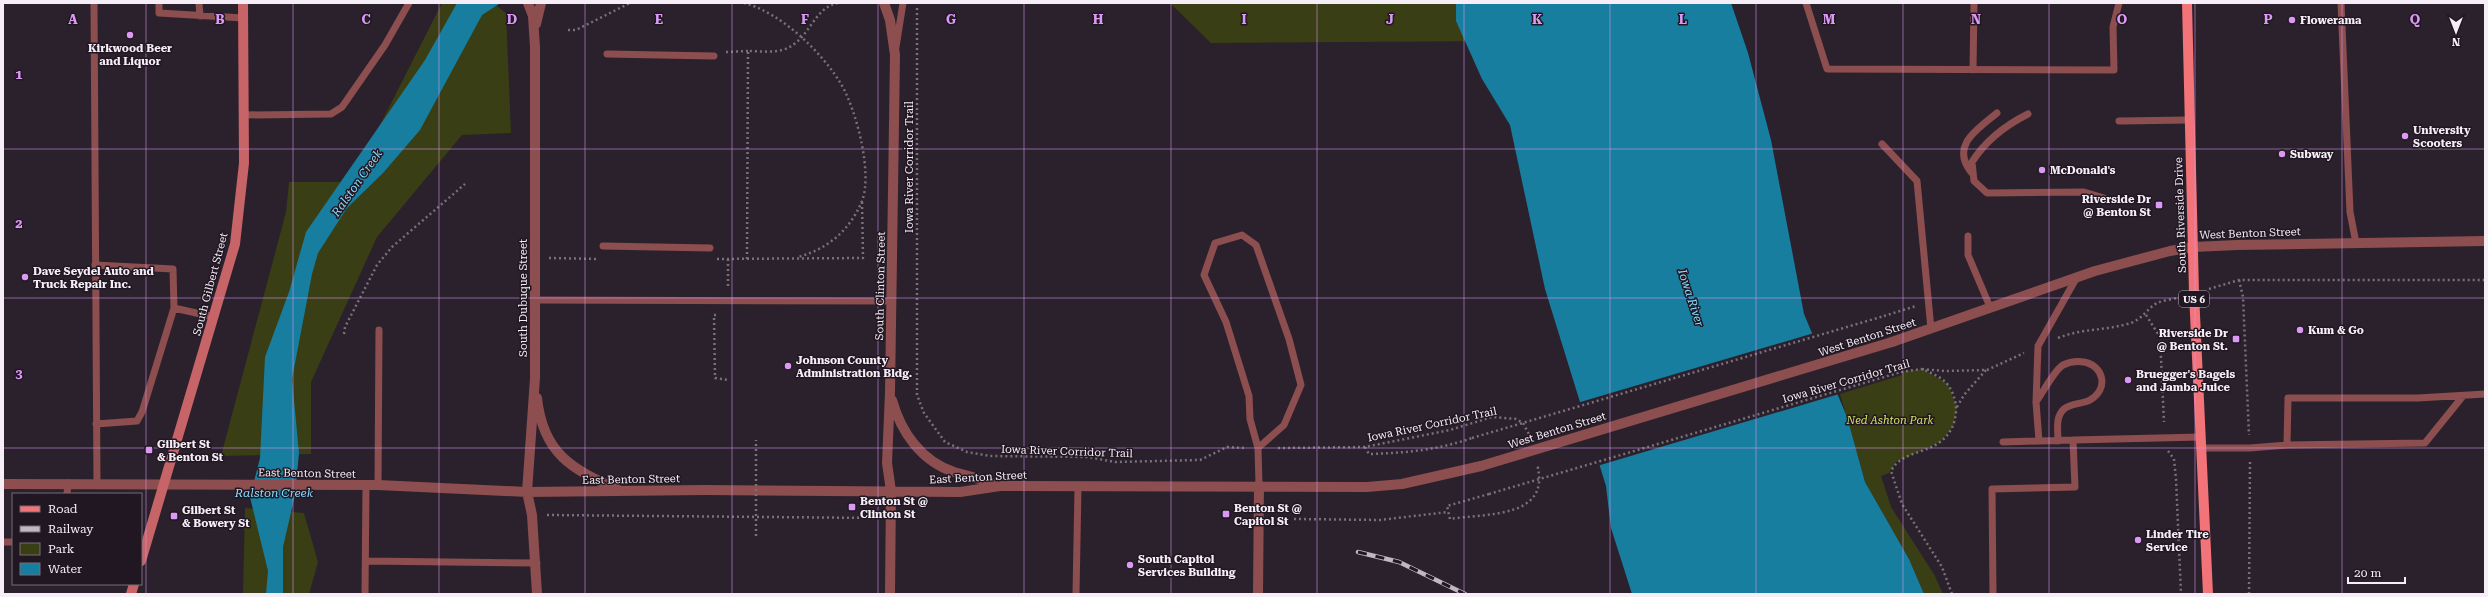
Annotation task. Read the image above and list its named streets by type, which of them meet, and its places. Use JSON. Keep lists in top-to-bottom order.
{
  "streets": {
    "main road": ["South Riverside Drive", "South Gilbert Street", "US 6"],
    "street": [
      "West Benton Street",
      "South Clinton Street",
      "South Dubuque Street",
      "East Benton Street"
    ],
    "path": ["Iowa River Corridor Trail"]
  },
  "crossings": [
    ["South Riverside Drive", "West Benton Street"],
    ["West Benton Street", "East Benton Street"],
    ["South Gilbert Street", "East Benton Street"],
    ["South Clinton Street", "East Benton Street"],
    ["South Dubuque Street", "East Benton Street"]
  ],
  "water": ["Ralston Creek", "Iowa River"],
  "parks": ["Ned Ashton Park"],
  "places": {
    "other": [
      "Flowerama",
      "Kirkwood Beer and Liquor",
      "University Scooters",
      "Subway",
      "McDonald's",
      "Dave Seydel Auto and Truck Repair Inc.",
      "Kum & Go",
      "Johnson County Administration Bldg.",
      "Bruegger's Bagels and Jamba Juice",
      "Linder Tire Service",
      "South Capitol Services Building"
    ],
    "transit": [
      "Riverside Dr @ Benton St",
      "Riverside Dr @ Benton St.",
      "Gilbert St & Benton St",
      "Benton St @ Clinton St",
      "Benton St @ Capitol St",
      "Gilbert St & Bowery St"
    ]
  },
  "legend": [
    "Road",
    "Railway",
    "Park",
    "Water"
  ],
  "scale_bar": "20 m",
  "north": "bottom",
  "grid": {
    "columns": [
      "A",
      "B",
      "C",
      "D",
      "E",
      "F",
      "G",
      "H",
      "I",
      "J",
      "K",
      "L",
      "M",
      "N",
      "O",
      "P",
      "Q"
    ],
    "rows": ["1", "2", "3"]
  }
}
